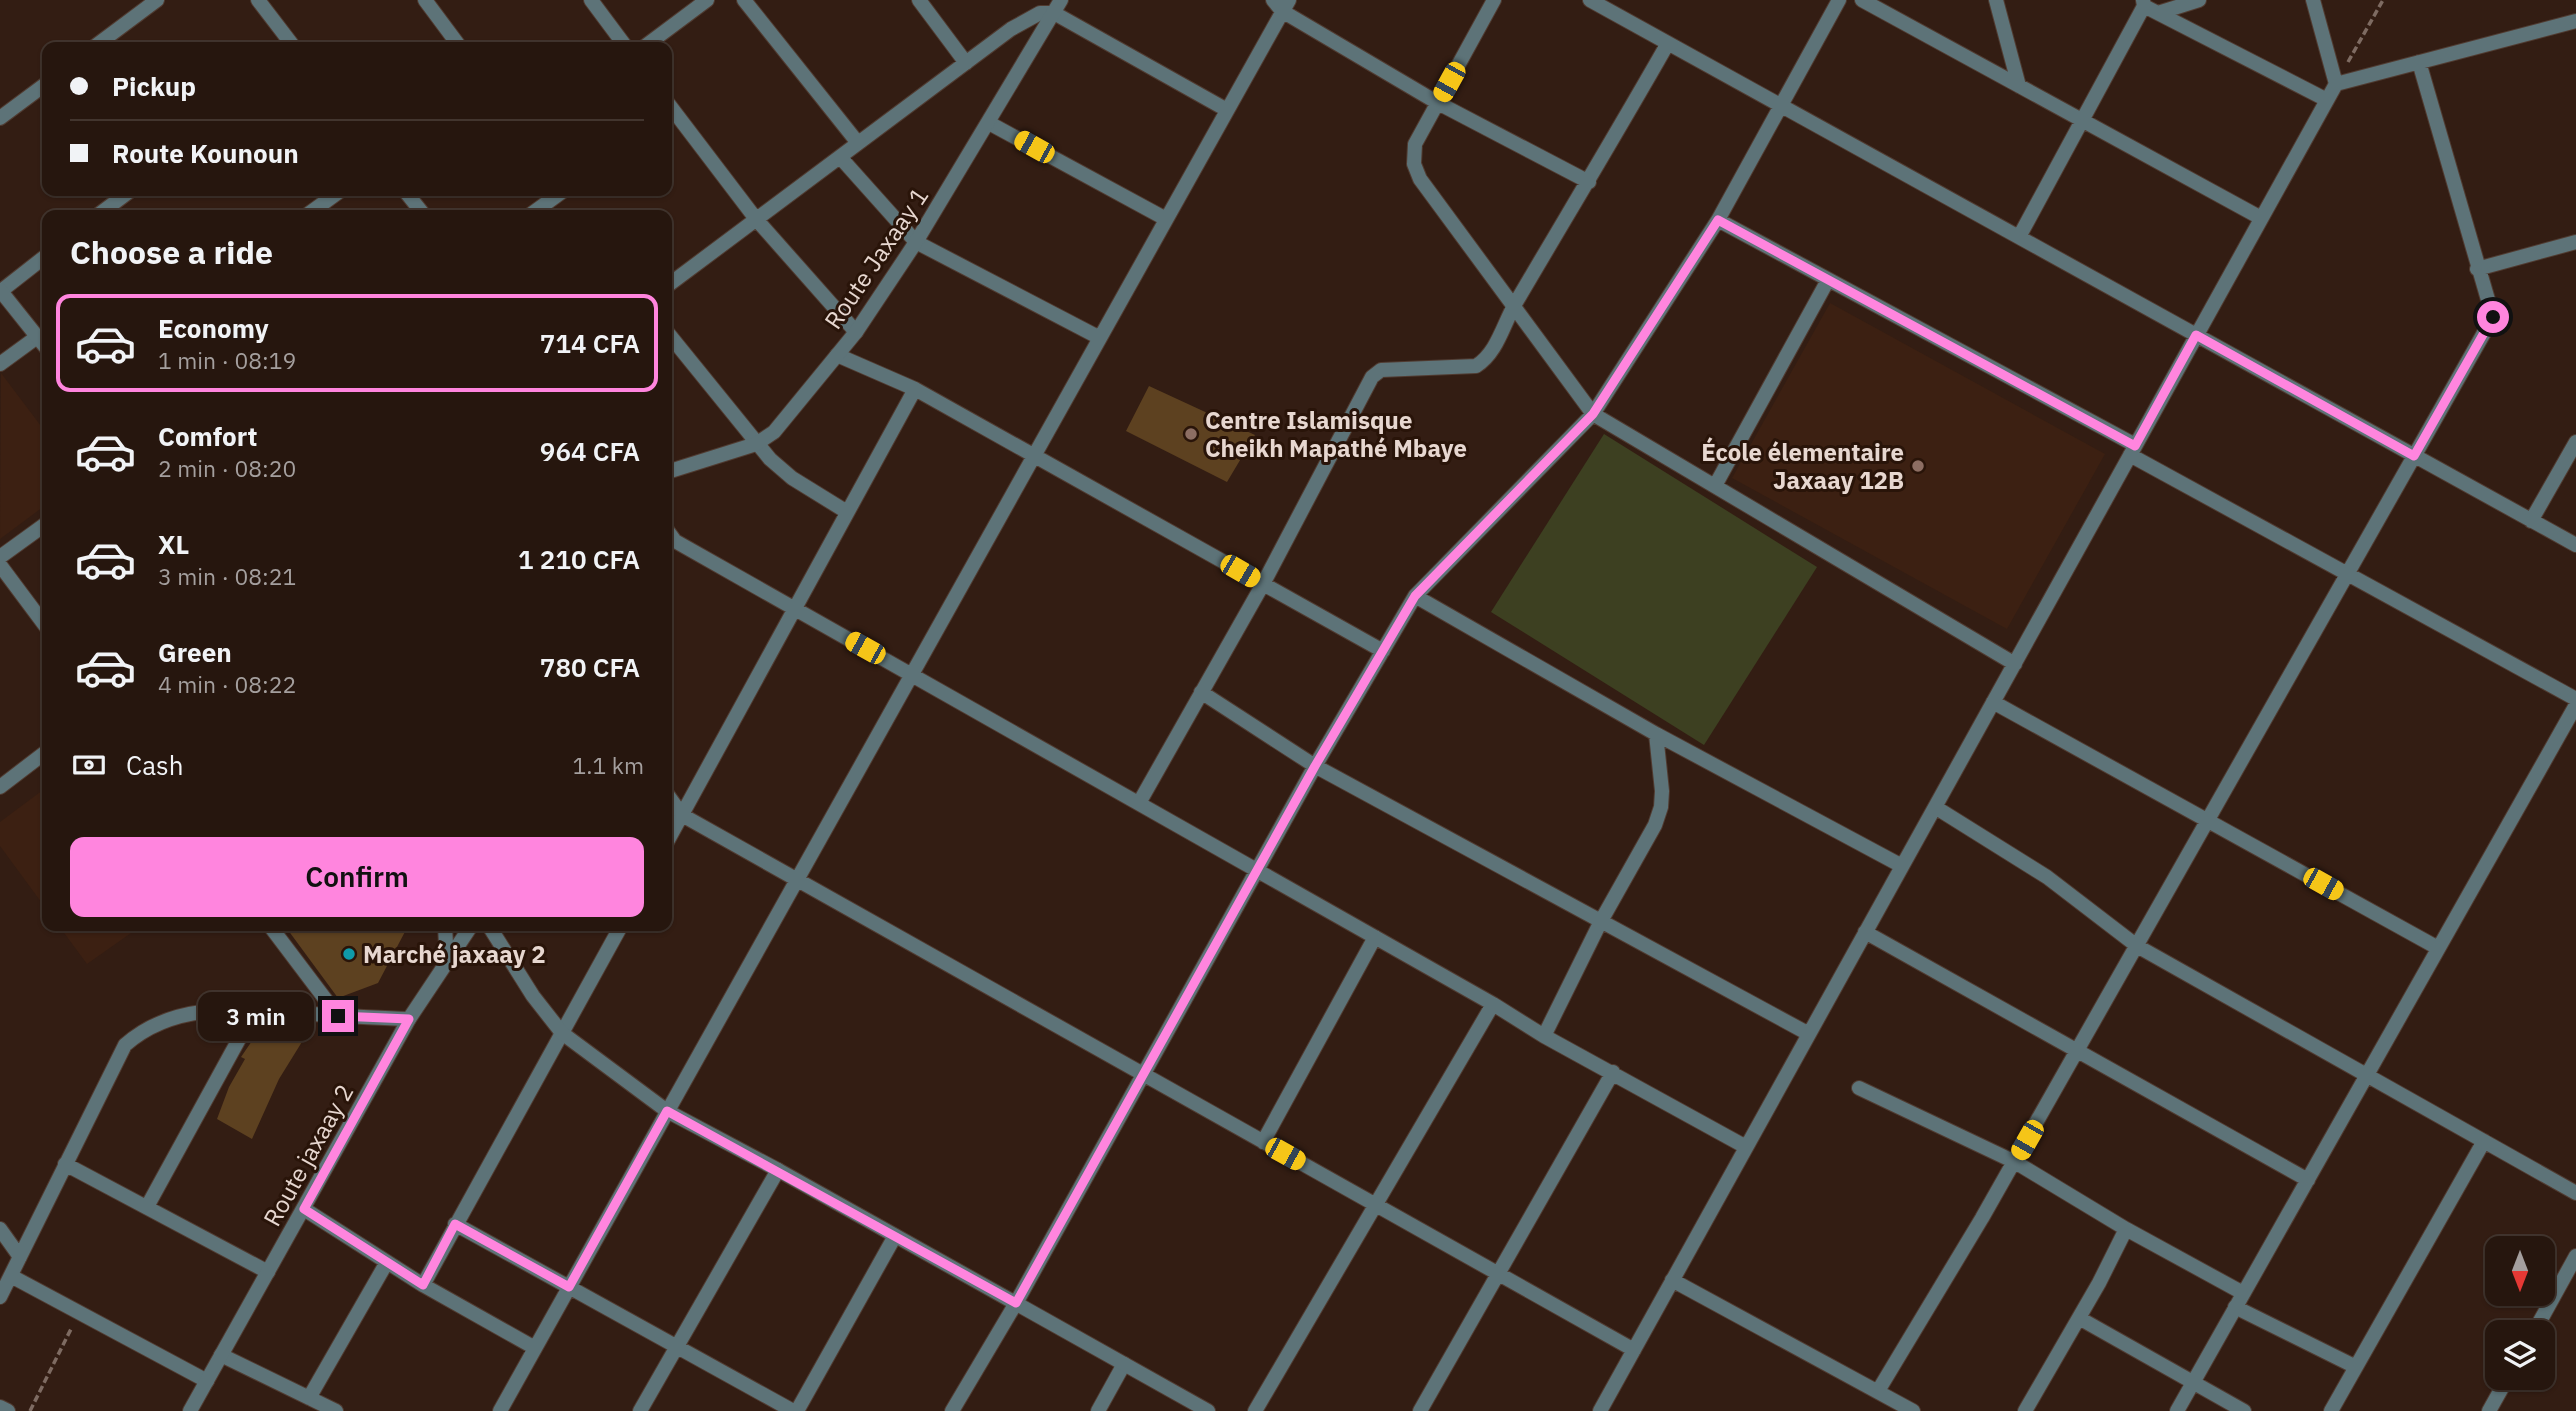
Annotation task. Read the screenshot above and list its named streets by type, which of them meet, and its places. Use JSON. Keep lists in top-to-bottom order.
{
  "streets": {
    "street": ["Route Jaxaay 1", "Route jaxaay 2"]
  },
  "places": ["Centre Islamisque Cheikh Mapathé Mbaye", "École élementaire Jaxaay 12B", "Marché jaxaay 2"],
  "north": "bottom",
  "page": {
    "banner": ["Pickup", "Route Kounoun"],
    "heading": "Choose a ride",
    "list": [
      {
        "name": "Economy",
        "note": "1 min · 08:19",
        "value": "714 CFA"
      },
      {
        "name": "Comfort",
        "note": "2 min · 08:20",
        "value": "964 CFA"
      },
      {
        "name": "XL",
        "note": "3 min · 08:21",
        "value": "1 210 CFA"
      },
      {
        "name": "Green",
        "note": "4 min · 08:22",
        "value": "780 CFA"
      }
    ],
    "pay": ["Cash", "1.1 km"],
    "buttons": "Confirm",
    "bubble": "3 min"
  }
}
